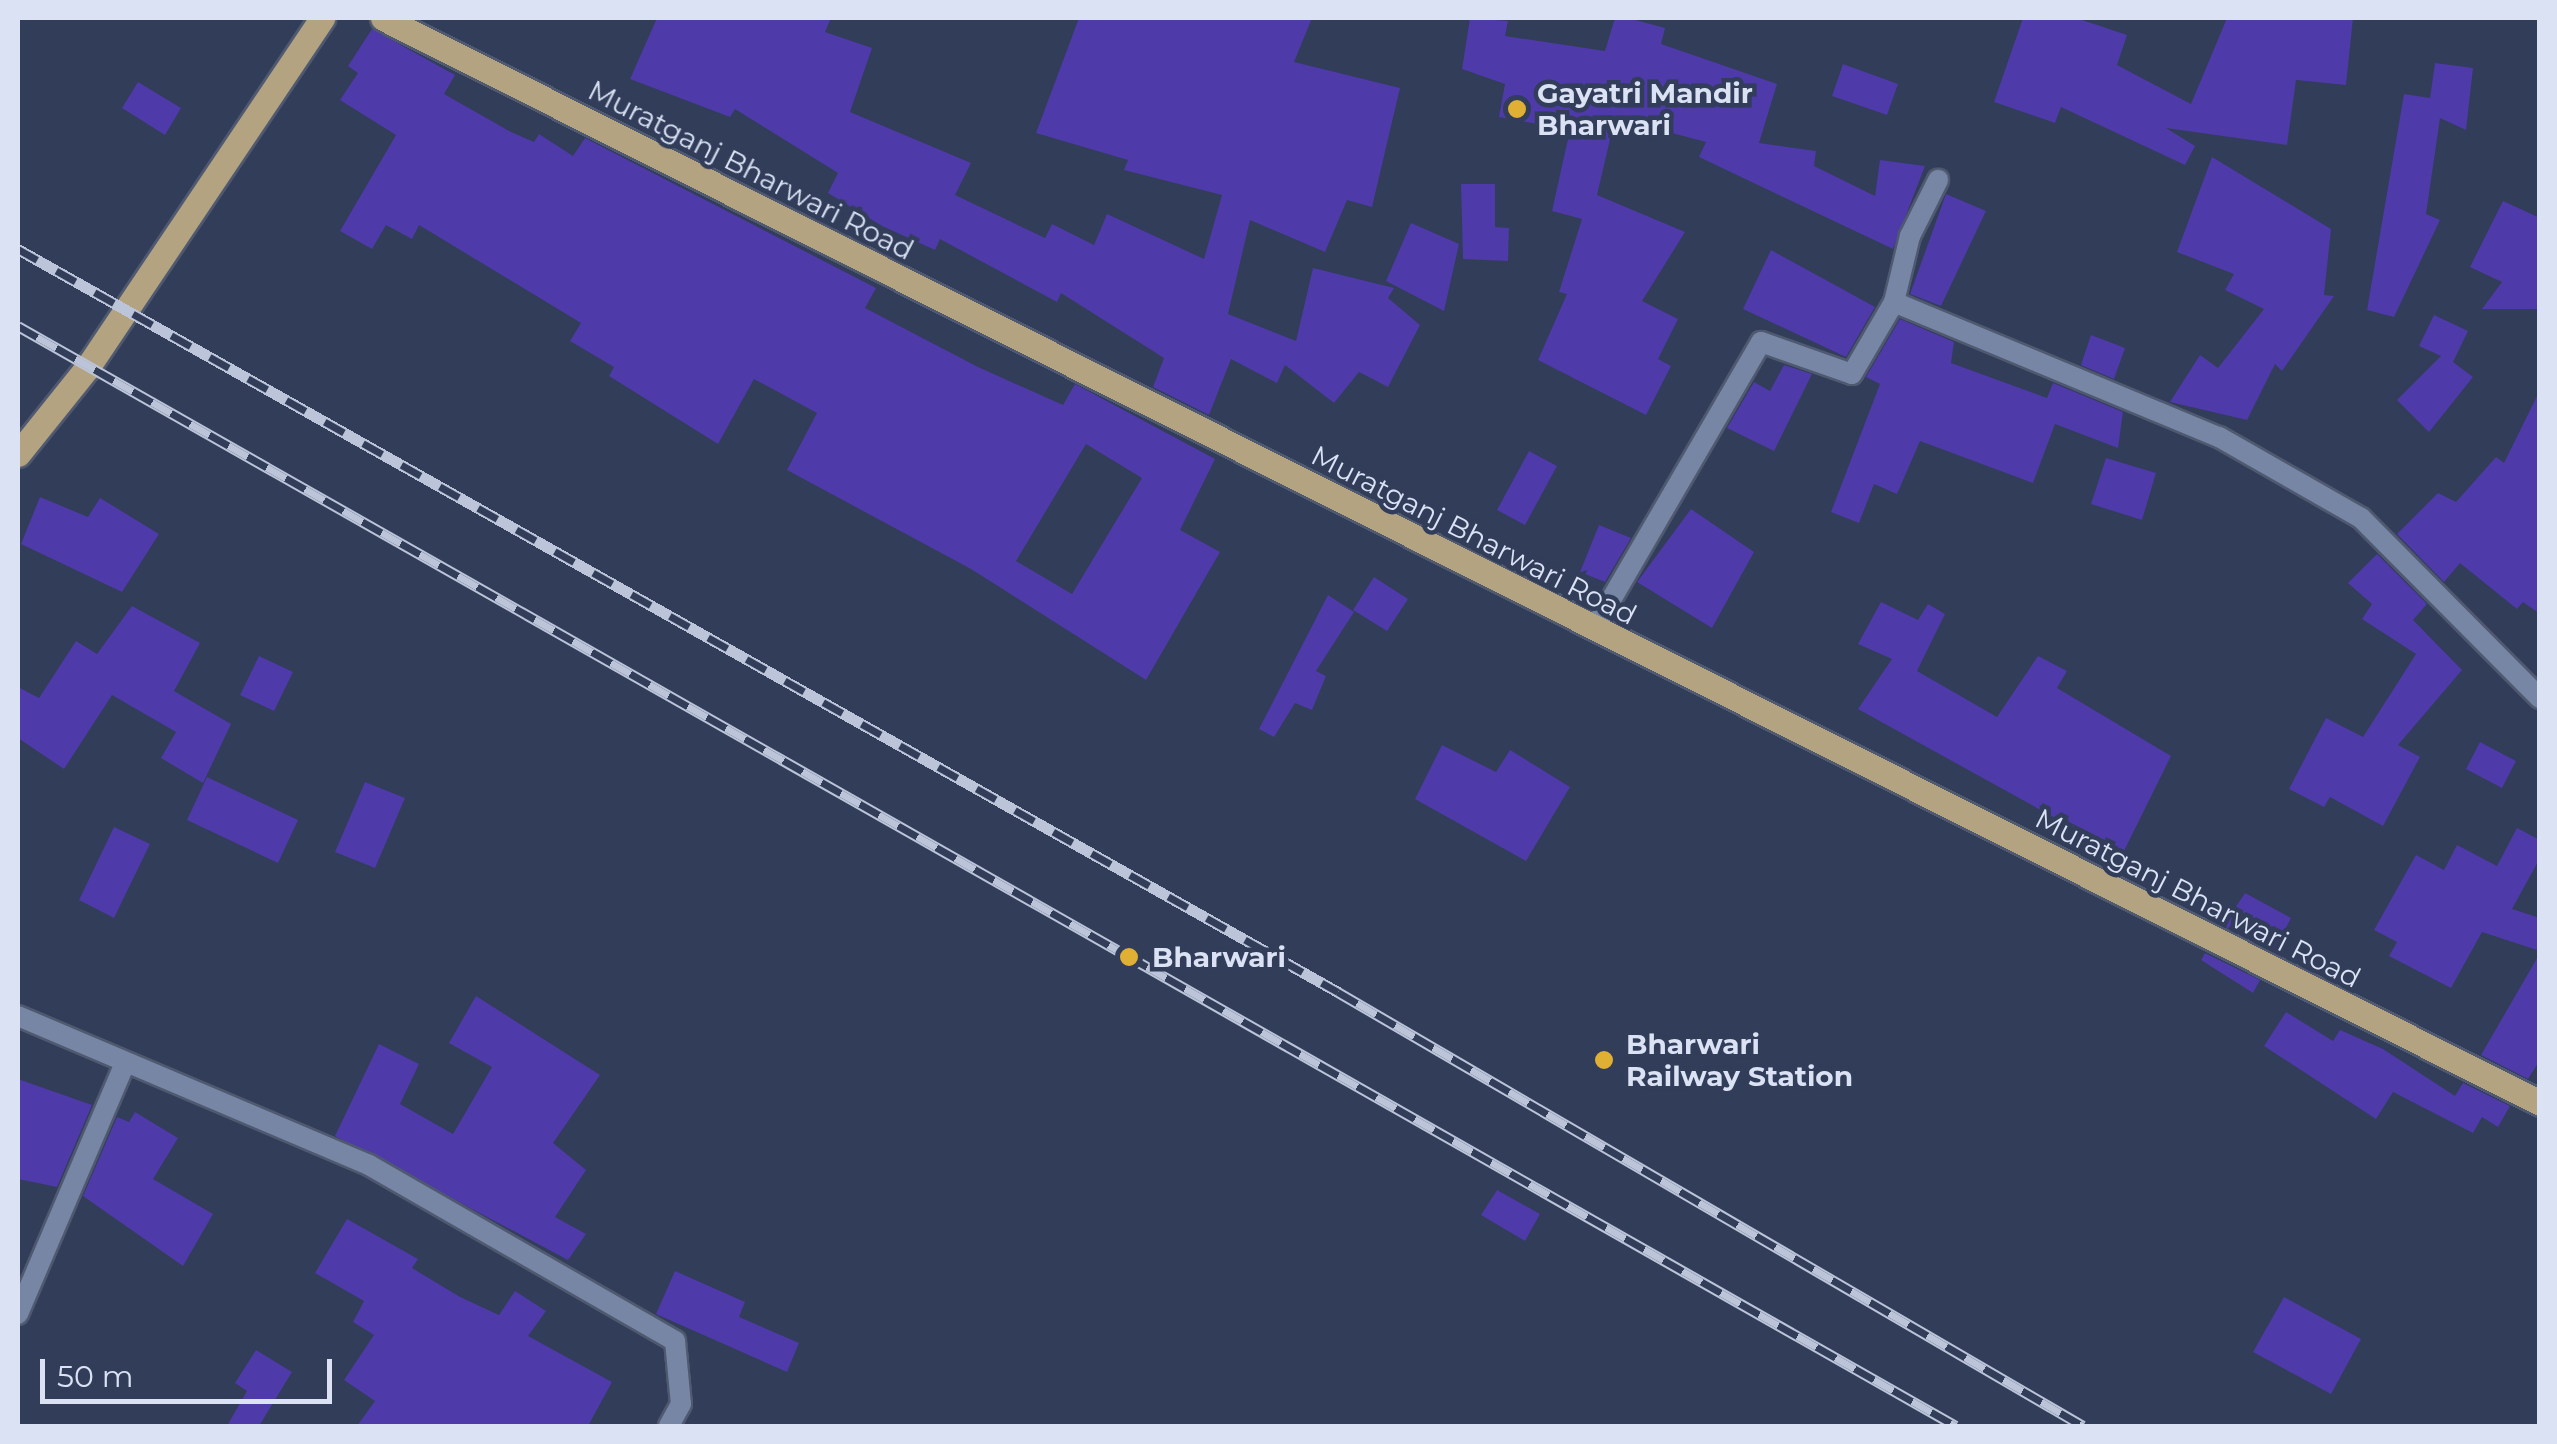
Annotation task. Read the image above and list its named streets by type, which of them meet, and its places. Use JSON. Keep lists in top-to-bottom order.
{
  "streets": {
    "main road": ["Muratganj Bharwari Road"]
  },
  "places": ["Gayatri Mandir Bharwari", "Bharwari", "Bharwari Railway Station"],
  "scale_bar": "50 m"
}
